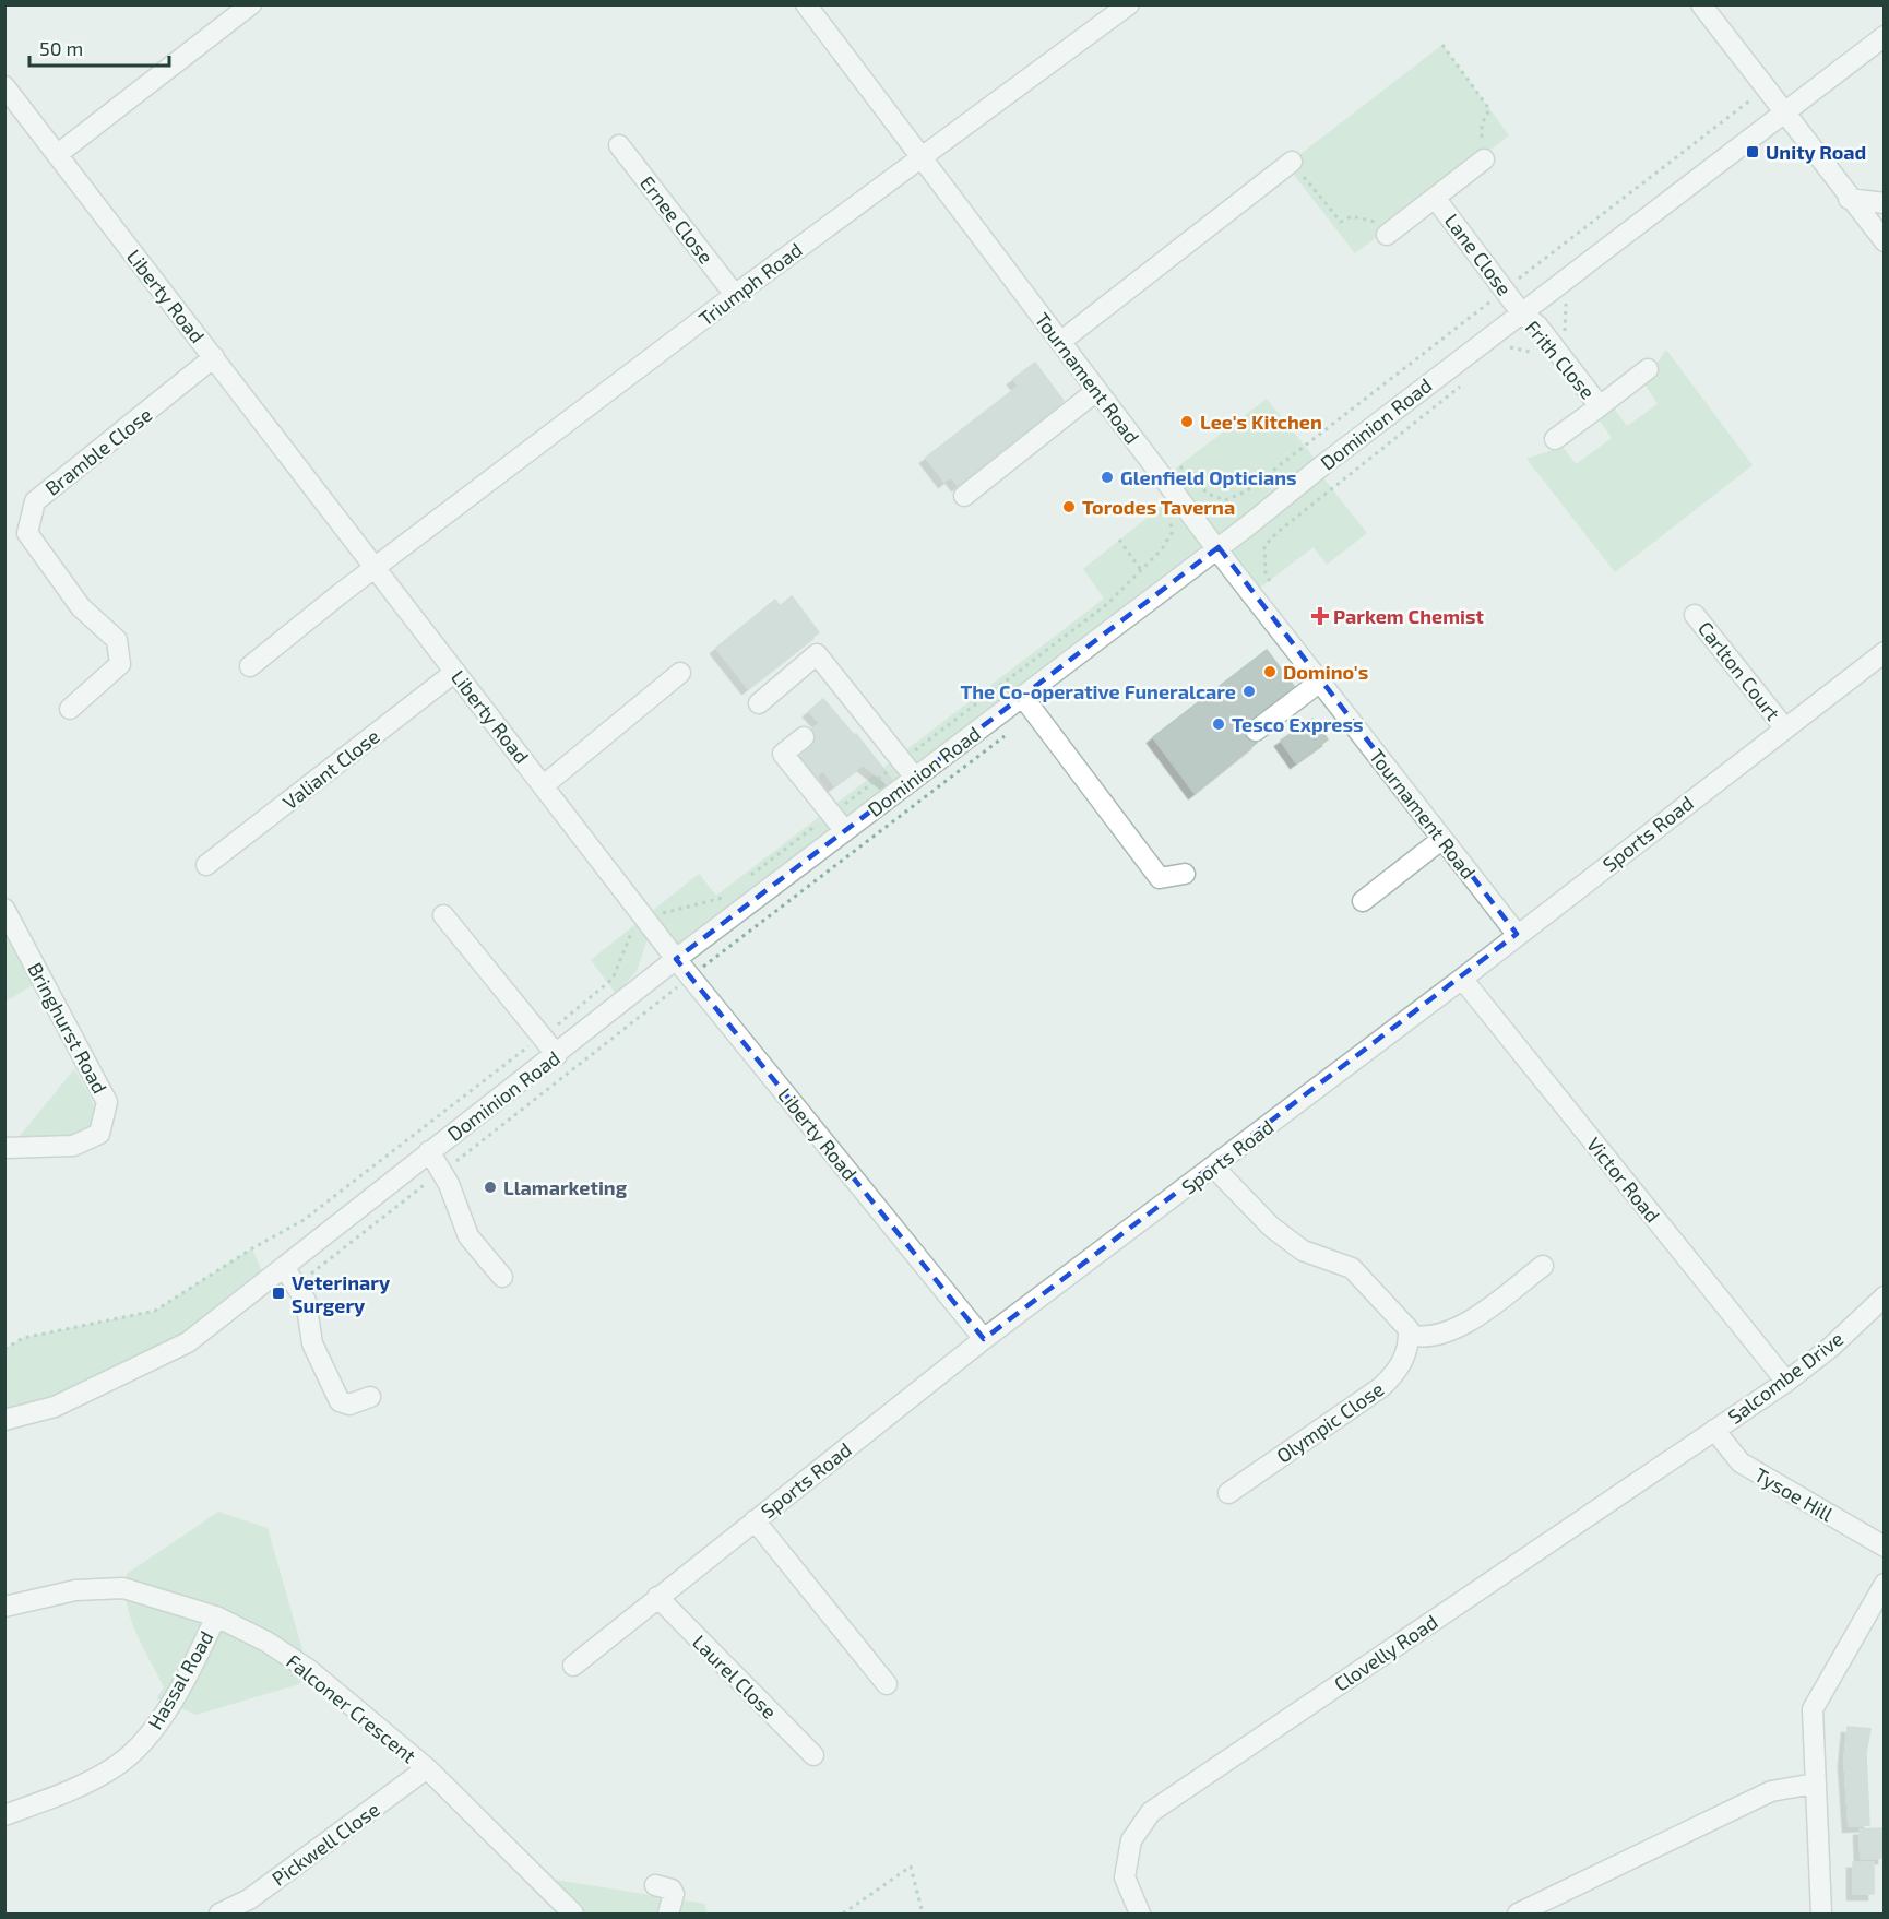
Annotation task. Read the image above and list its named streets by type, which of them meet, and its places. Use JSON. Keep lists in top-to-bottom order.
{
  "streets": {
    "street": [
      "Ernee Close",
      "Lane Close",
      "Triumph Road",
      "Liberty Road",
      "Frith Close",
      "Tournament Road",
      "Dominion Road",
      "Bramble Close",
      "Carlton Court",
      "Valiant Close",
      "Sports Road",
      "Bringhurst Road",
      "Victor Road",
      "Salcombe Drive",
      "Olympic Close",
      "Tysoe Hill",
      "Clovelly Road",
      "Laurel Close",
      "Hassal Road",
      "Falconer Crescent",
      "Pickwell Close"
    ]
  },
  "crossings": [
    ["Ernee Close", "Triumph Road"],
    ["Lane Close", "Frith Close"],
    ["Lane Close", "Dominion Road"],
    ["Triumph Road", "Liberty Road"],
    ["Triumph Road", "Tournament Road"],
    ["Liberty Road", "Dominion Road"],
    ["Liberty Road", "Bramble Close"],
    ["Liberty Road", "Valiant Close"],
    ["Liberty Road", "Sports Road"],
    ["Frith Close", "Dominion Road"],
    ["Tournament Road", "Dominion Road"],
    ["Tournament Road", "Sports Road"],
    ["Carlton Court", "Sports Road"],
    ["Sports Road", "Victor Road"],
    ["Sports Road", "Laurel Close"],
    ["Victor Road", "Salcombe Drive"],
    ["Salcombe Drive", "Tysoe Hill"],
    ["Salcombe Drive", "Clovelly Road"],
    ["Tysoe Hill", "Clovelly Road"],
    ["Hassal Road", "Falconer Crescent"],
    ["Falconer Crescent", "Pickwell Close"]
  ],
  "places": {
    "transit": ["Unity Road", "Veterinary Surgery"],
    "other": [
      "Lee's Kitchen",
      "Glenfield Opticians",
      "Torodes Taverna",
      "Domino's",
      "The Co-operative Funeralcare",
      "Tesco Express",
      "Llamarketing"
    ],
    "health": ["Parkem Chemist"]
  },
  "scale_bar": "50 m"
}
